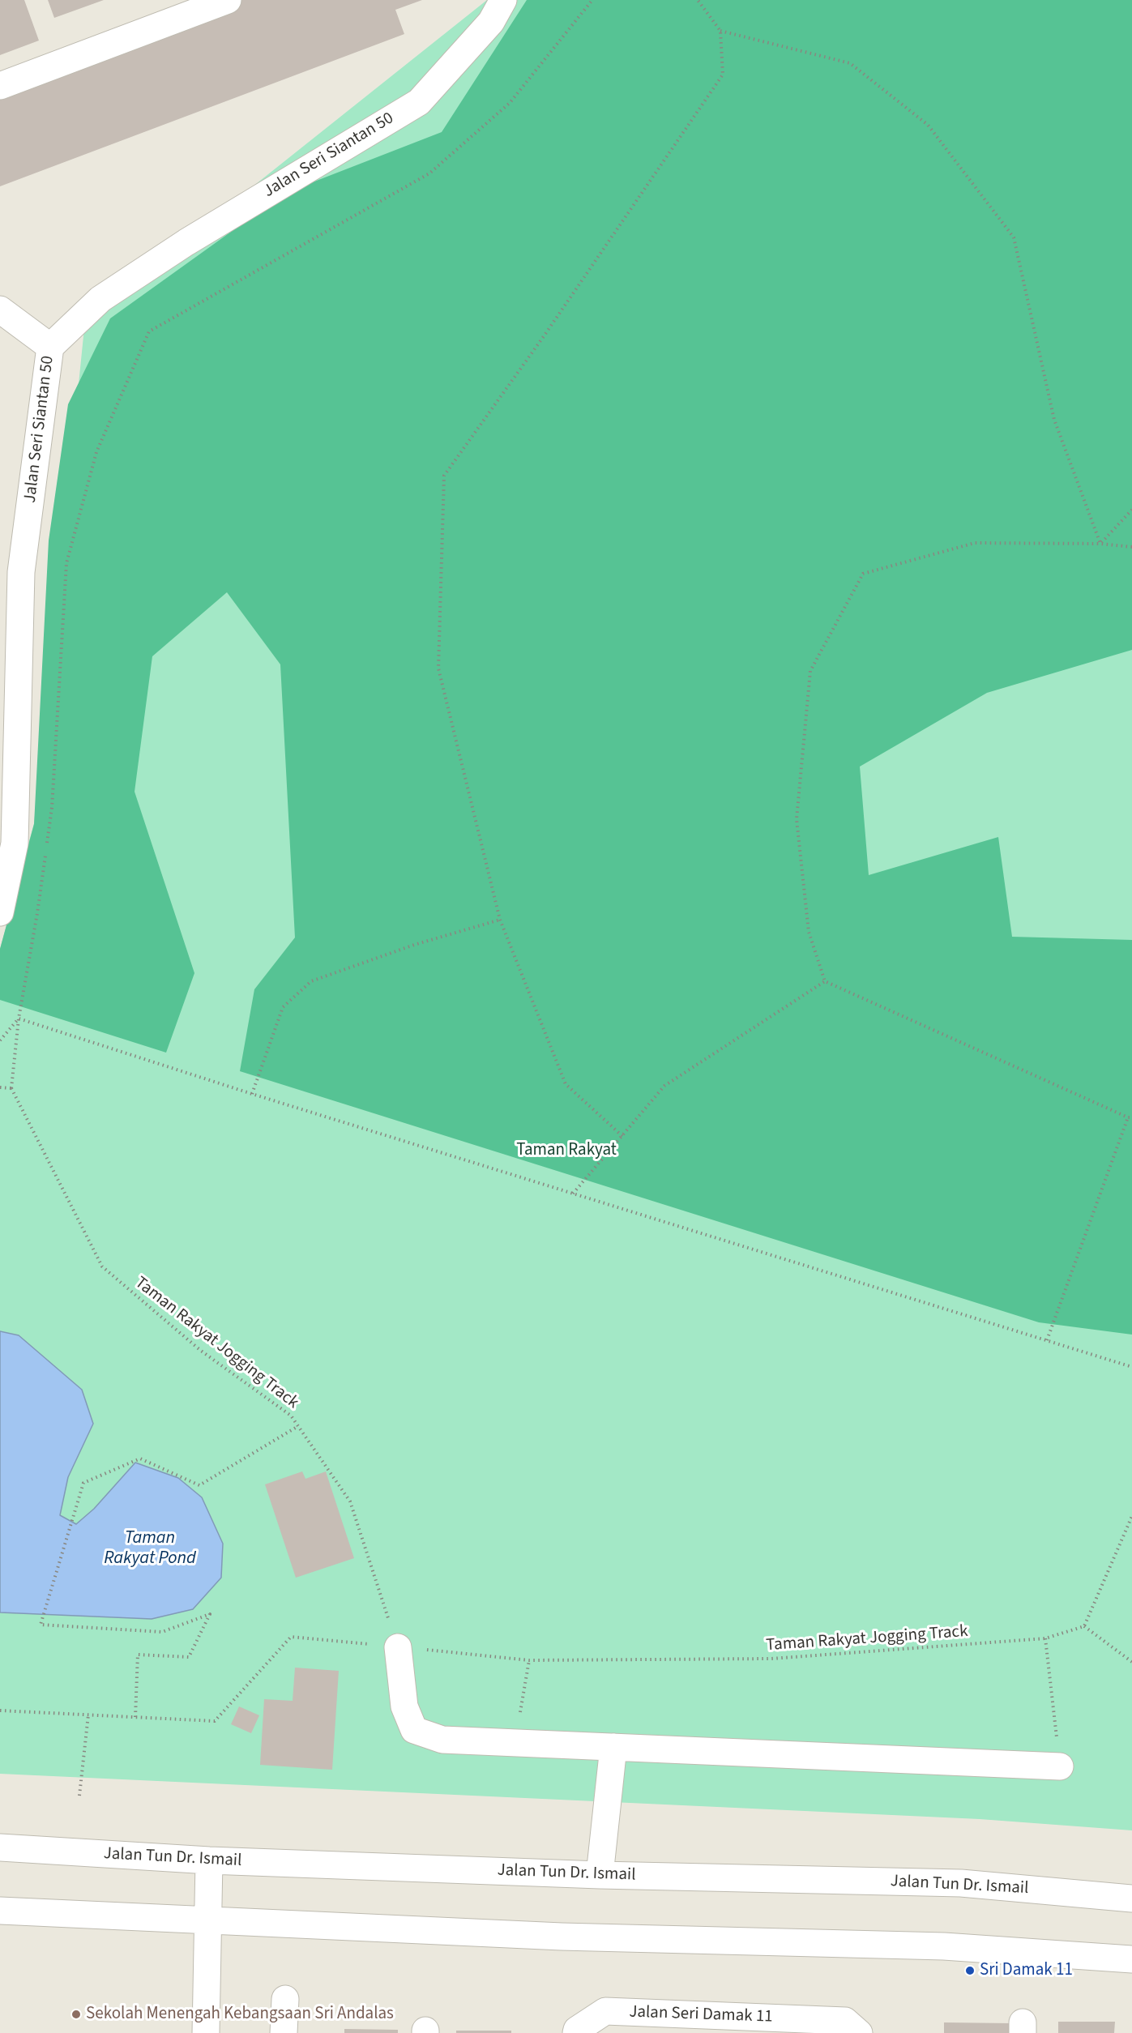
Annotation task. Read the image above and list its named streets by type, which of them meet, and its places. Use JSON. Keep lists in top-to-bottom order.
{
  "streets": {
    "street": ["Jalan Seri Siantan 50", "Jalan Tun Dr. Ismail", "Jalan Seri Damak 11"],
    "path": ["Taman Rakyat Jogging Track"]
  },
  "water": ["Taman Rakyat Pond"],
  "parks": ["Taman Rakyat"],
  "places": ["Sri Damak 11", "Sekolah Menengah Kebangsaan Sri Andalas"]
}
